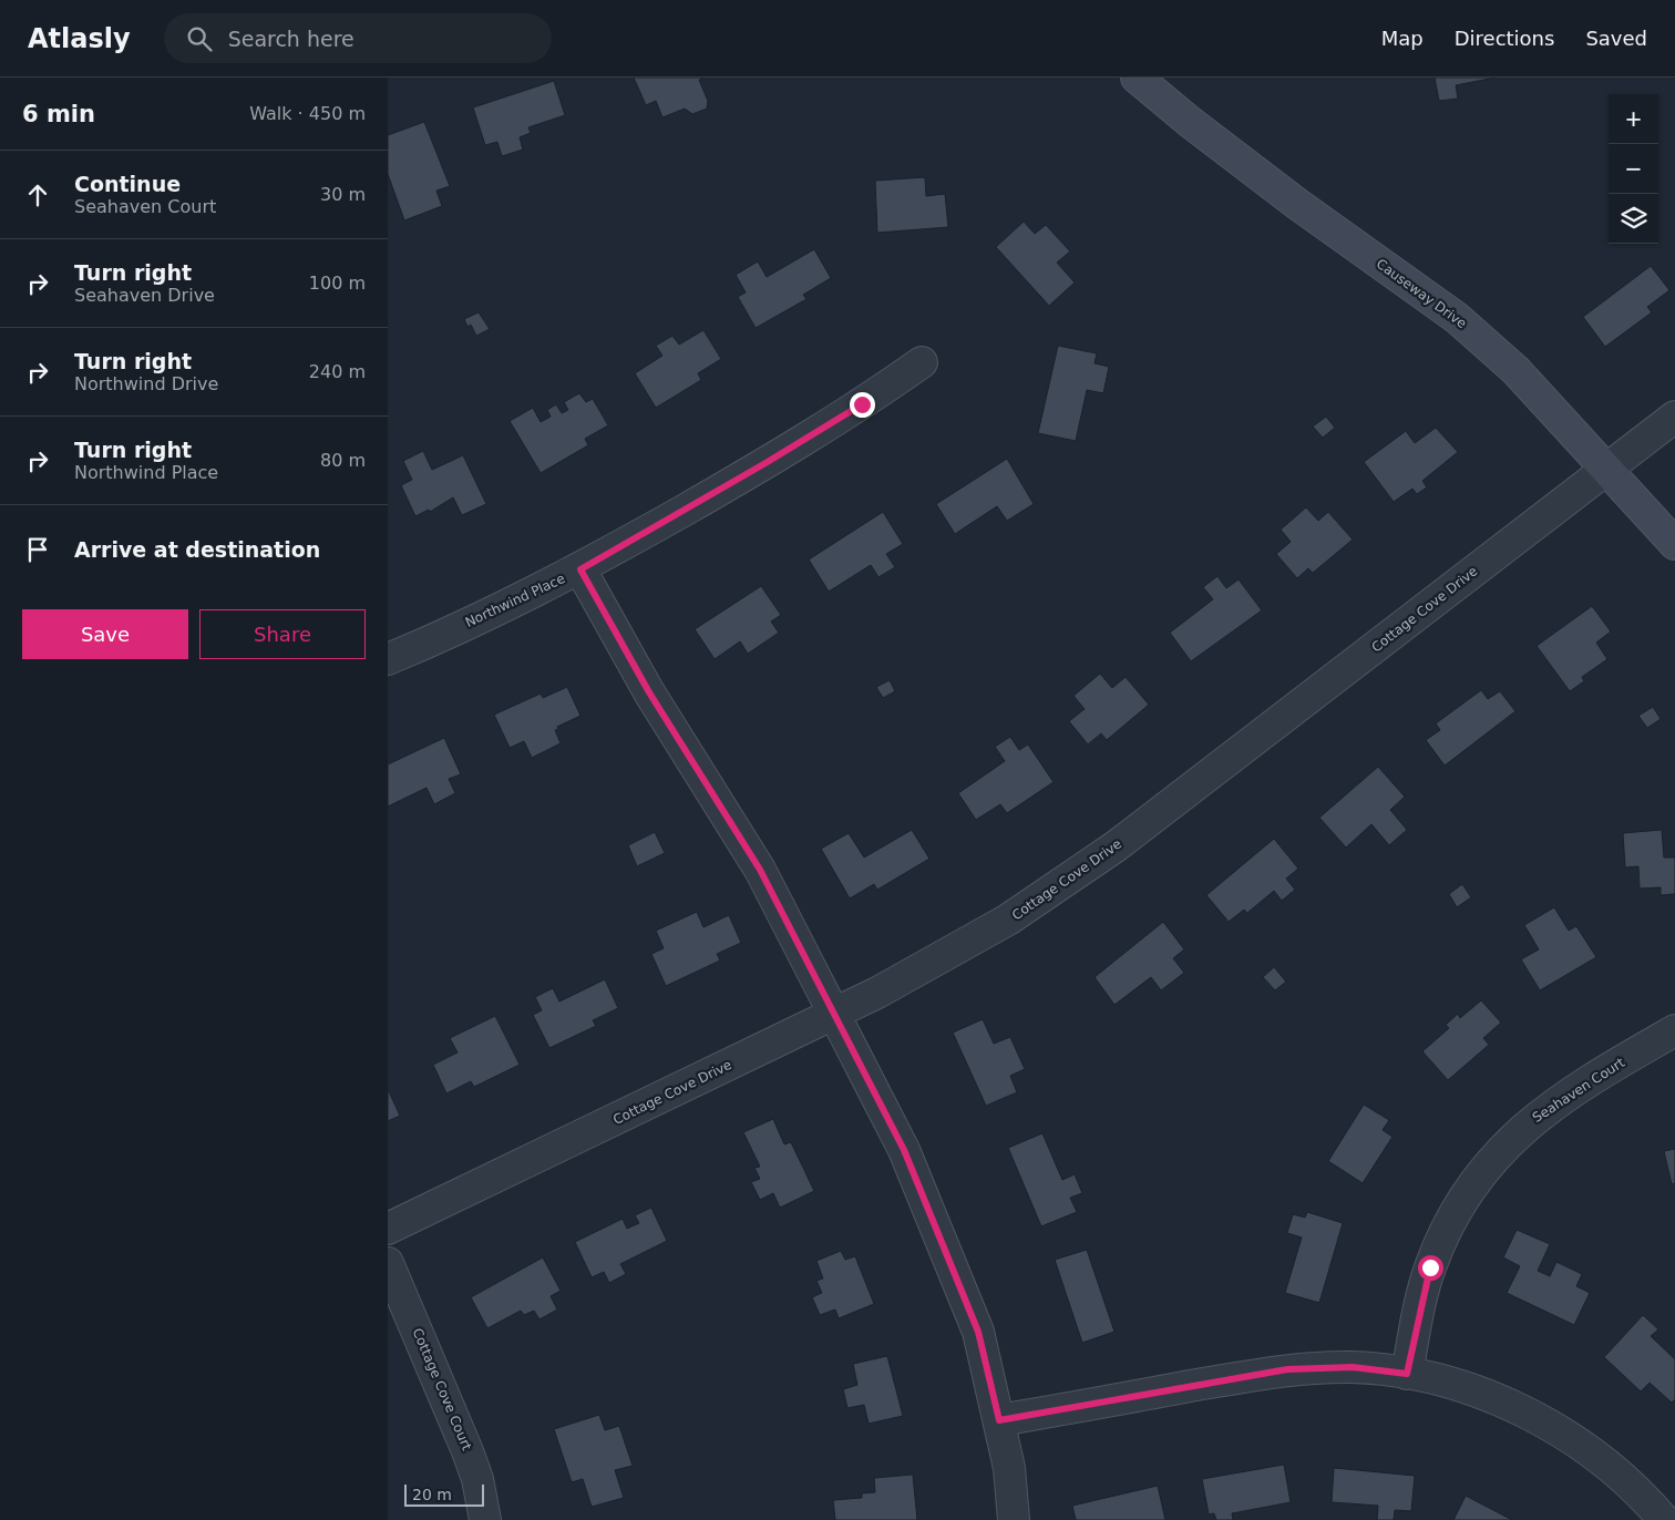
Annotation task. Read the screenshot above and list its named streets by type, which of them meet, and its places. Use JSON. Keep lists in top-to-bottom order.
{
  "streets": {
    "street": [
      "Causeway Drive",
      "Northwind Place",
      "Cottage Cove Drive",
      "Seahaven Court",
      "Cottage Cove Court"
    ]
  },
  "crossings": [
    ["Causeway Drive", "Cottage Cove Drive"]
  ],
  "scale_bar": "20 m",
  "page": {
    "header": "Atlasly",
    "search": "Search here",
    "nav": ["Map", "Directions", "Saved"],
    "heading": ["6 min", "Walk · 450 m"],
    "map_buttons": ["+", "−"],
    "list": [
      ["Continue", "Seahaven Court", "30 m"],
      ["Turn right", "Seahaven Drive", "100 m"],
      ["Turn right", "Northwind Drive", "240 m"],
      ["Turn right", "Northwind Place", "80 m"],
      "Arrive at destination"
    ],
    "buttons": ["Save", "Share"],
    "scale": "20 m"
  }
}
